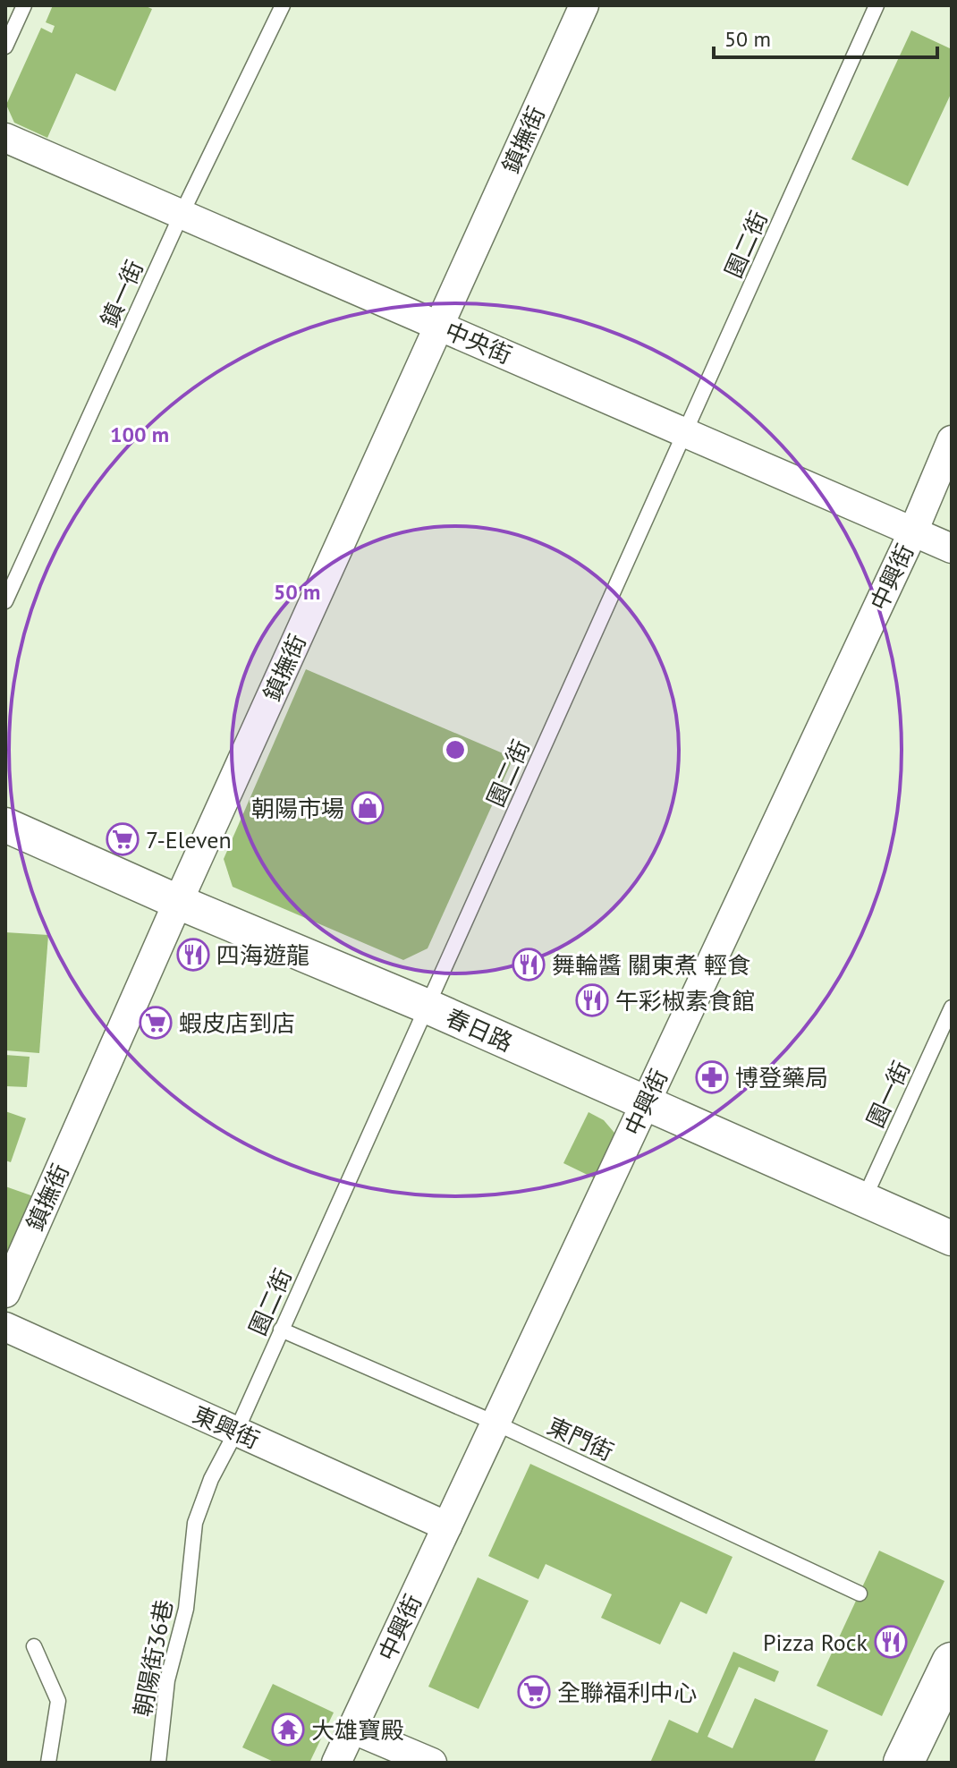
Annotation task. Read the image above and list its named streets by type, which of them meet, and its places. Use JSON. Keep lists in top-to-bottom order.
{
  "streets": {
    "street": [
      "鎮撫街",
      "中央街",
      "中興街",
      "春日路",
      "東興街"
    ],
    "lane": [
      "園二街",
      "鎮一街",
      "園一街",
      "東門街",
      "朝陽街36巷"
    ]
  },
  "crossings": [
    ["鎮撫街", "中央街"],
    ["鎮撫街", "春日路"],
    ["園二街", "中央街"],
    ["園二街", "春日路"],
    ["園二街", "東興街"],
    ["園二街", "東門街"],
    ["園二街", "朝陽街36巷"],
    ["鎮一街", "中央街"],
    ["中央街", "中興街"],
    ["中興街", "春日路"],
    ["中興街", "東興街"],
    ["中興街", "東門街"],
    ["春日路", "園一街"]
  ],
  "places": {
    "shop": ["朝陽市場"],
    "supermarket": ["7-Eleven", "蝦皮店到店", "全聯福利中心"],
    "restaurant": [
      "四海遊龍",
      "舞輪醬 關東煮 輕食",
      "午彩椒素食館",
      "Pizza Rock"
    ],
    "pharmacy": ["博登藥局"],
    "temple": ["大雄寶殿"]
  },
  "scale_bar": "50 m",
  "rings": ["100 m", "50 m"]
}
